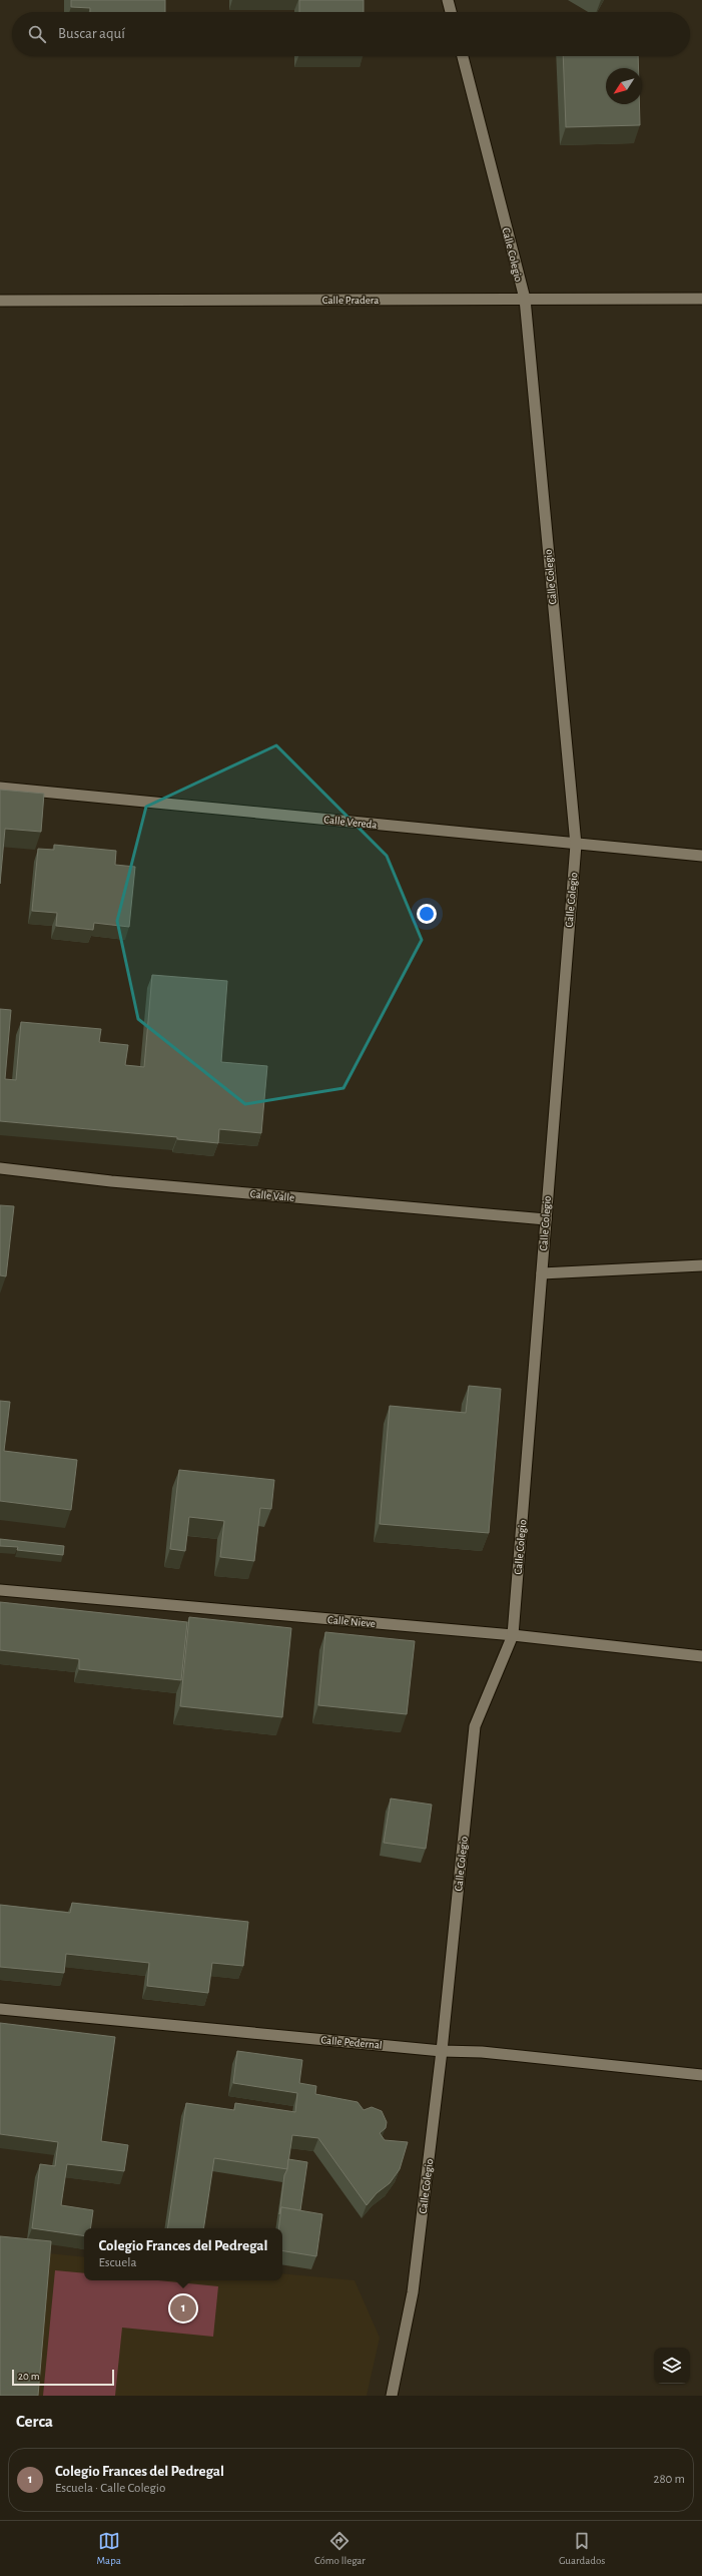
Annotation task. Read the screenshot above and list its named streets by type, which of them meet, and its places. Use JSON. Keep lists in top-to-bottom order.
{
  "streets": {
    "street": [
      "Calle Colegio",
      "Calle Pradera",
      "Calle Vereda",
      "Calle Valle",
      "Calle Nieve",
      "Calle Pedernal"
    ]
  },
  "crossings": [
    ["Calle Colegio", "Calle Pradera"],
    ["Calle Colegio", "Calle Vereda"],
    ["Calle Colegio", "Calle Valle"],
    ["Calle Colegio", "Calle Nieve"],
    ["Calle Colegio", "Calle Pedernal"]
  ],
  "scale_bar": "20 m",
  "north": "bottom left",
  "page": {
    "search": "Buscar aquí",
    "popup": ["Colegio Frances del Pedregal", "Escuela"],
    "pins": "1",
    "scale": "20 m",
    "heading": "Cerca",
    "list": [
      {
        "mark": "1",
        "name": "Colegio Frances del Pedregal",
        "note": "Escuela · Calle Colegio",
        "value": "280 m"
      }
    ],
    "nav": ["Mapa", "Cómo llegar", "Guardados"]
  }
}
